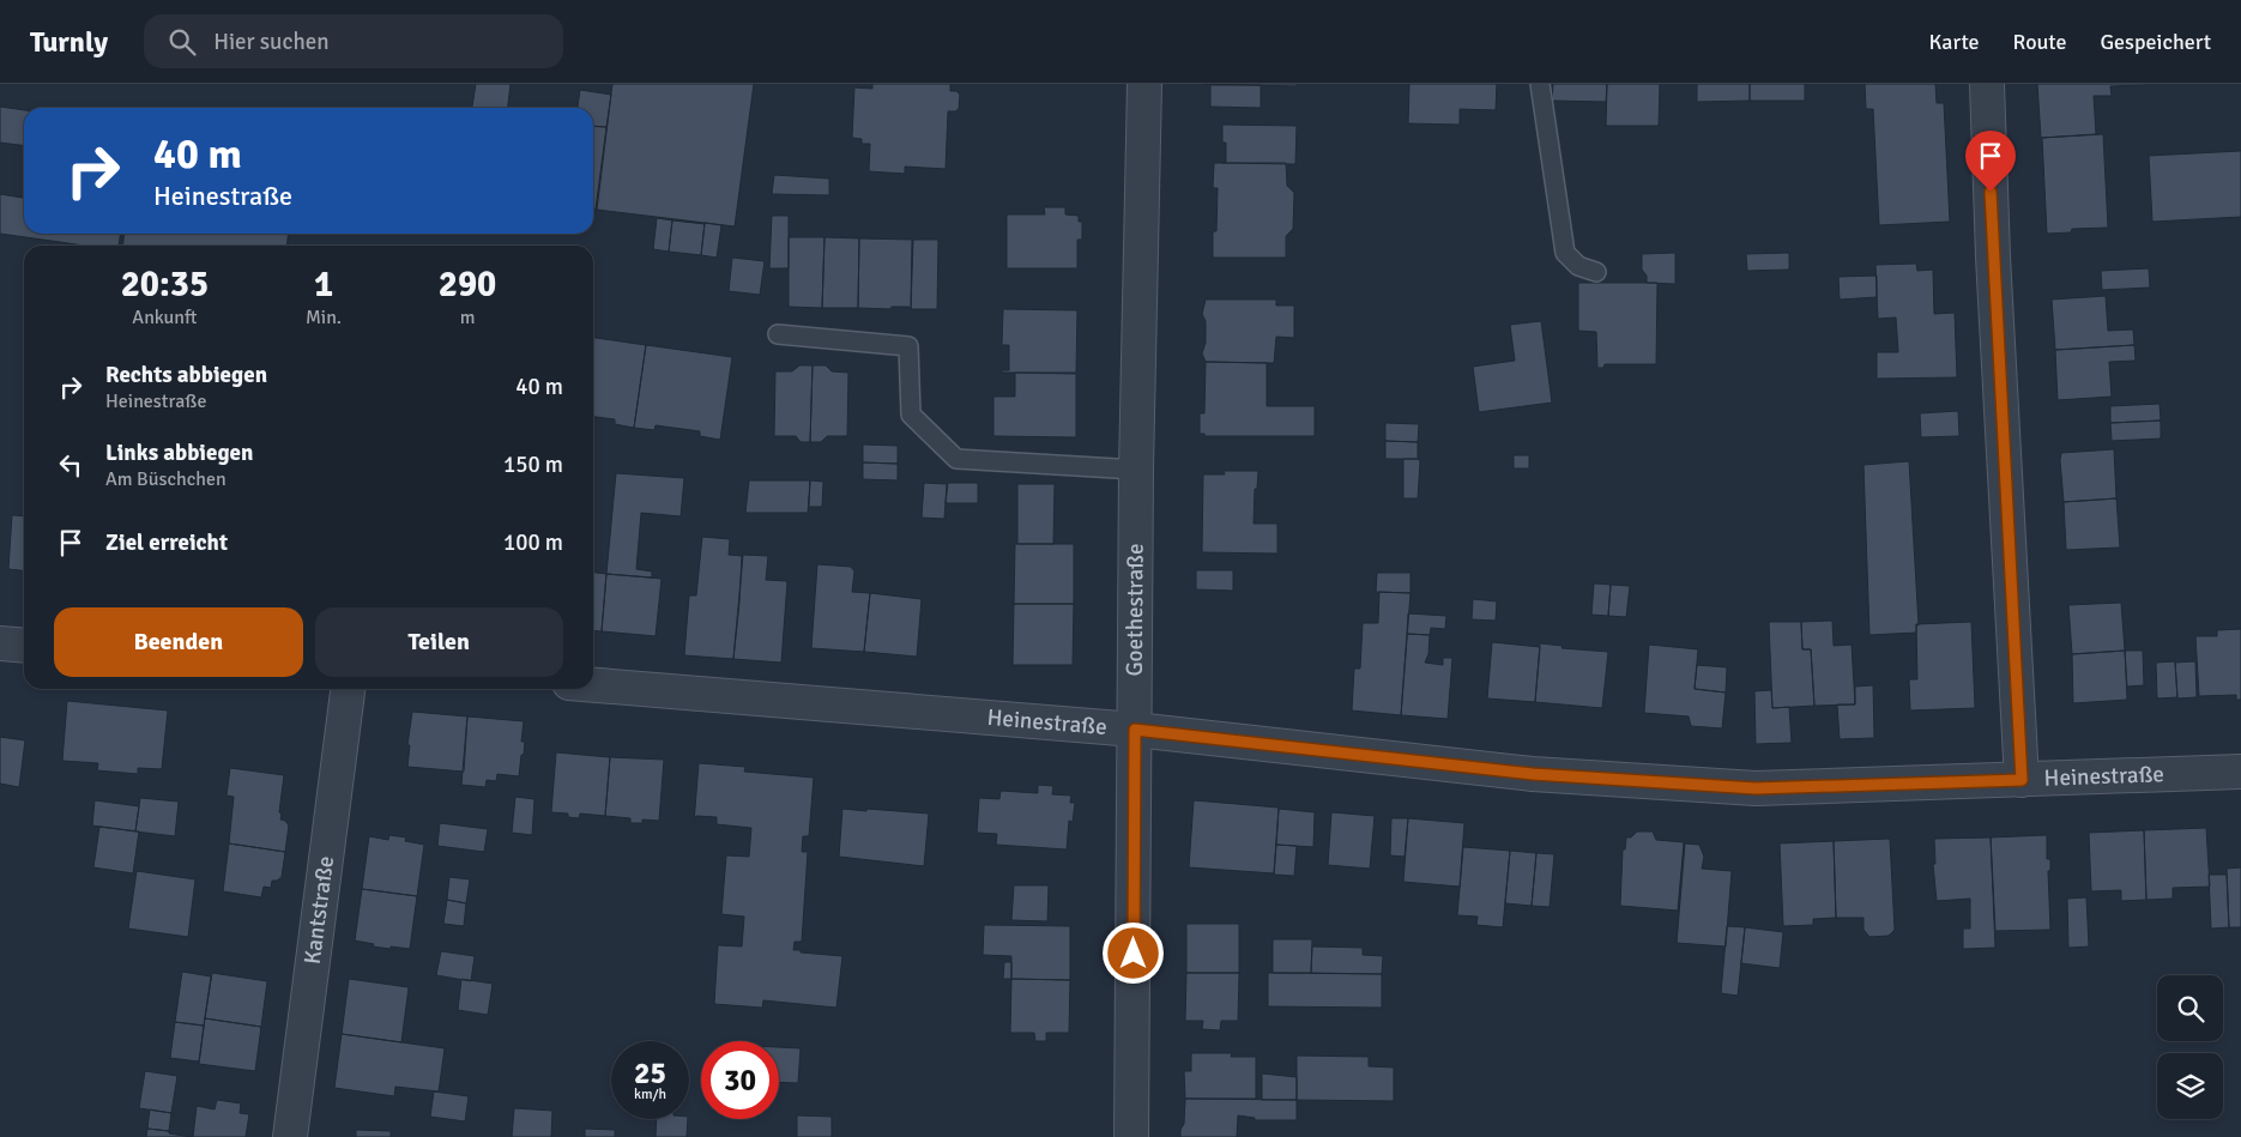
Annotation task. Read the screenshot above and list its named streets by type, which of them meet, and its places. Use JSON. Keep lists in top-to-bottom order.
{
  "streets": {
    "street": ["Goethestraße", "Heinestraße", "Kantstraße"]
  },
  "crossings": [
    ["Goethestraße", "Heinestraße"]
  ],
  "page": {
    "header": "Turnly",
    "search": "Hier suchen",
    "nav": ["Karte", "Route", "Gespeichert"],
    "turn": ["40 m", "Heinestraße"],
    "eta": [
      "20:35",
      "Ankunft",
      "1",
      "Min.",
      "290",
      "m"
    ],
    "list": [
      {
        "name": "Rechts abbiegen",
        "note": "Heinestraße",
        "value": "40 m"
      },
      {
        "name": "Links abbiegen",
        "note": "Am Büschchen",
        "value": "150 m"
      },
      {
        "name": "Ziel erreicht",
        "value": "100 m"
      }
    ],
    "buttons": ["Beenden", "Teilen"],
    "speed": "25 km/h",
    "limit": "30"
  }
}
